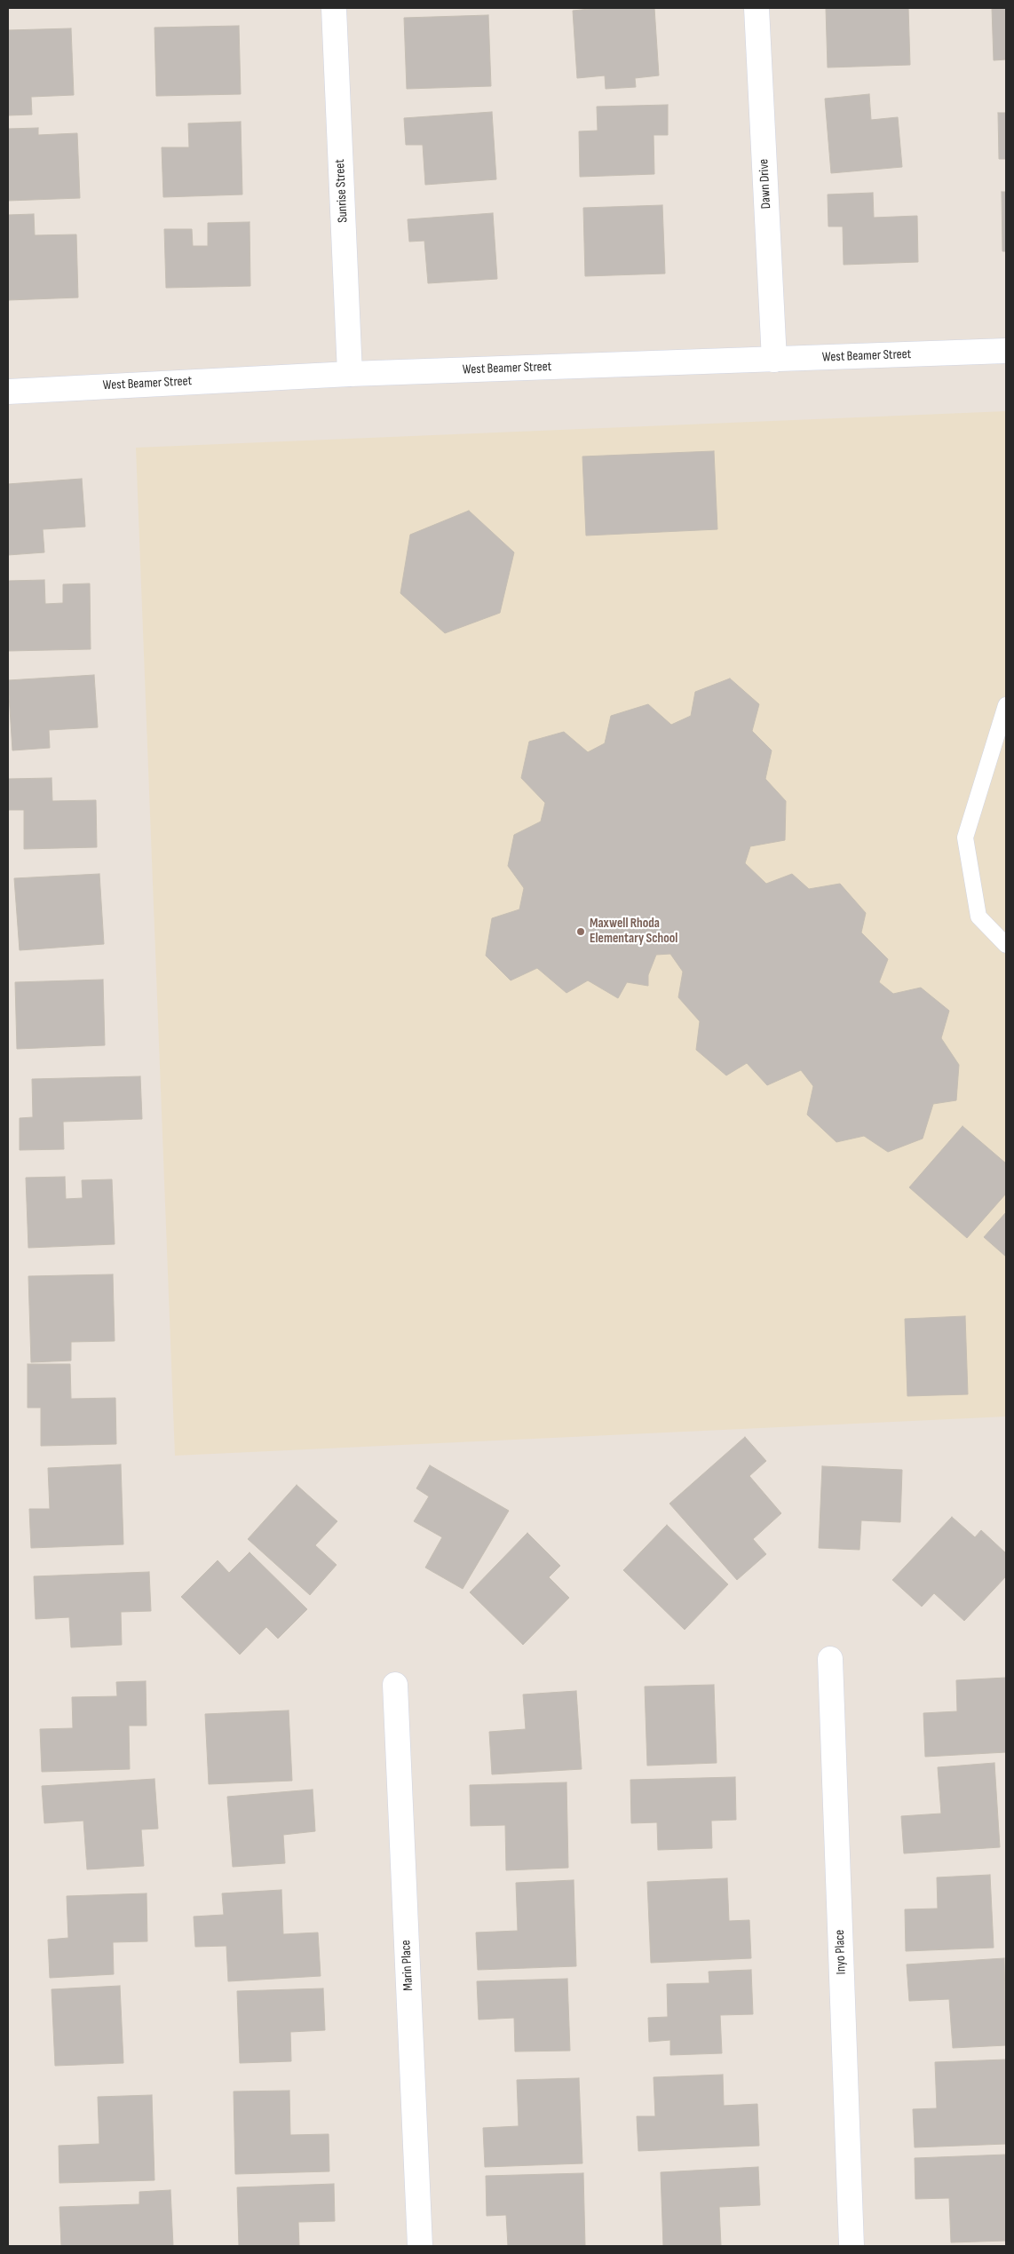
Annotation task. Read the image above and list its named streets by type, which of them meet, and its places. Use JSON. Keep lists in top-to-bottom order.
{
  "streets": {
    "street": [
      "Dawn Drive",
      "Sunrise Street",
      "West Beamer Street",
      "Inyo Place",
      "Marin Place"
    ]
  },
  "crossings": [
    ["Dawn Drive", "West Beamer Street"],
    ["Sunrise Street", "West Beamer Street"]
  ],
  "places": ["Maxwell Rhoda Elementary School"]
}
